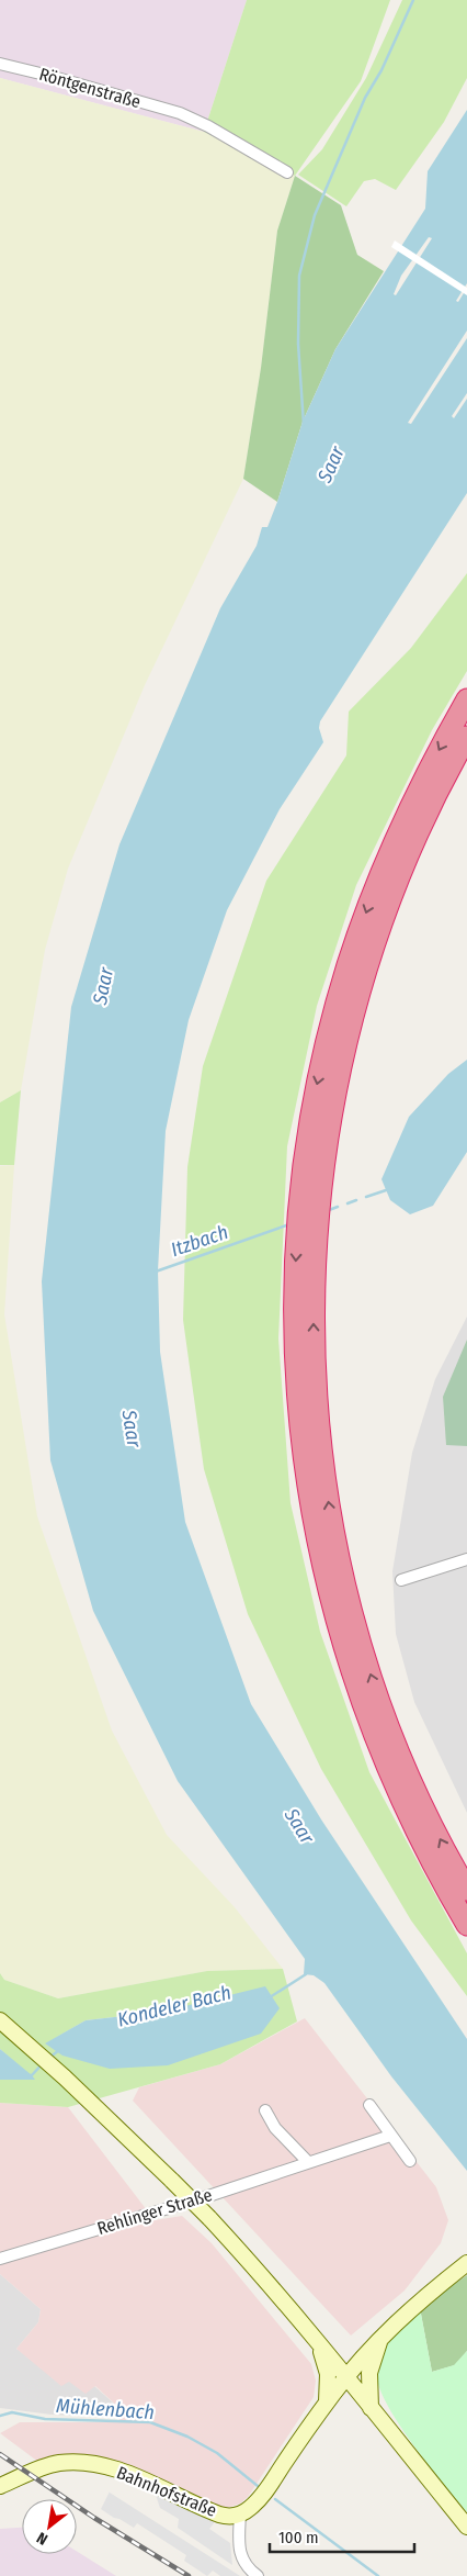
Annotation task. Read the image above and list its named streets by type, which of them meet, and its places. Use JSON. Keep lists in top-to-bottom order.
{
  "streets": {
    "main road": ["Bahnhofstraße"],
    "street": ["Röntgenstraße", "Rehlinger Straße"]
  },
  "water": [
    "Saar",
    "Itzbach",
    "Kondeler Bach",
    "Mühlenbach"
  ],
  "scale_bar": "100 m",
  "north": "bottom left"
}
